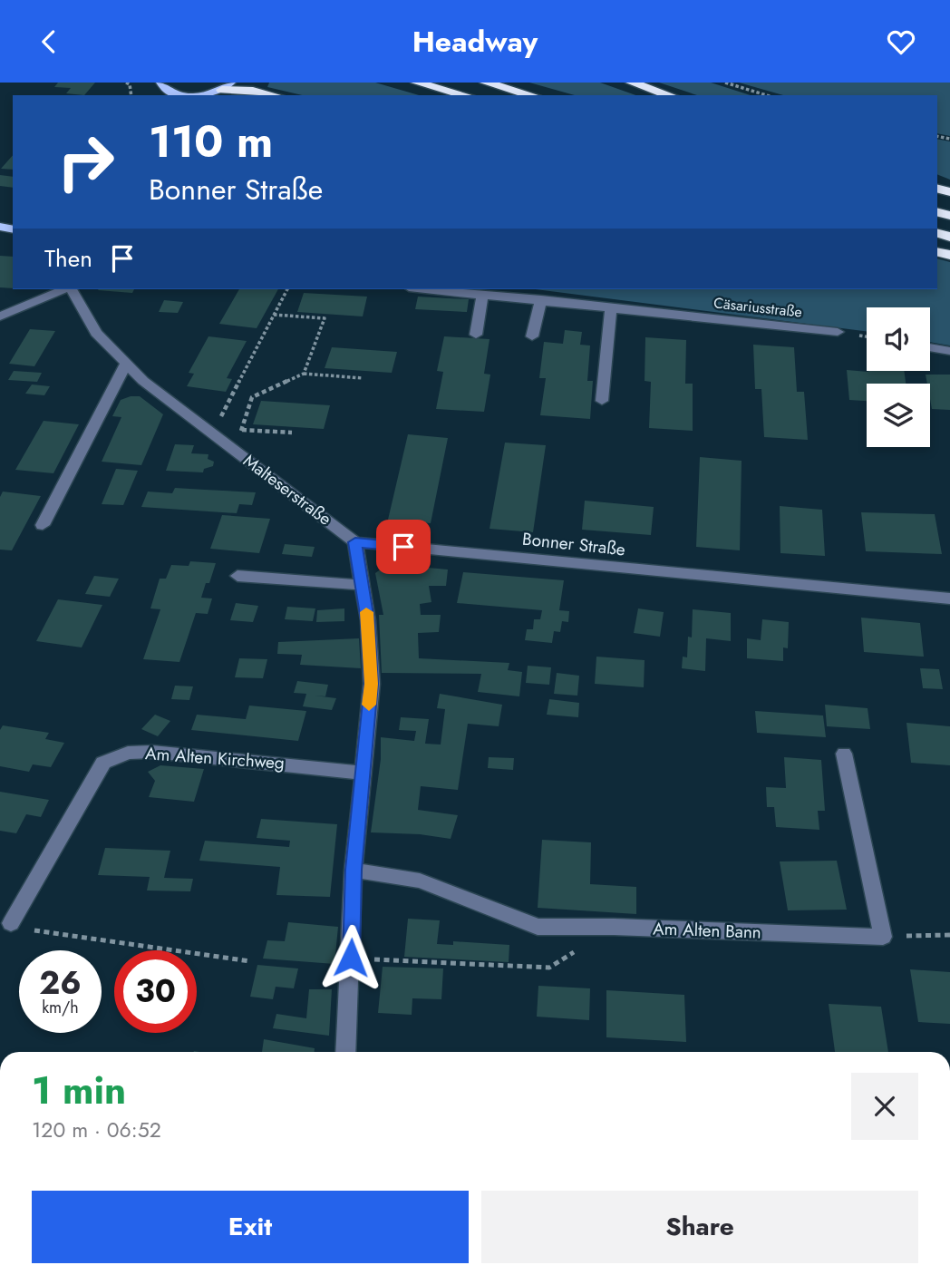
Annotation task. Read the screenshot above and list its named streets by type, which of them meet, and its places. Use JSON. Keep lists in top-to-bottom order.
{
  "streets": {
    "street": [
      "Cäsariusstraße",
      "Malteserstraße",
      "Bonner Straße",
      "Am Alten Kirchweg",
      "Am Alten Bann"
    ]
  },
  "crossings": [
    ["Malteserstraße", "Bonner Straße"]
  ],
  "page": {
    "header": "Headway",
    "turn": ["110 m", "Bonner Straße"],
    "then": "Then",
    "speed": "26 km/h",
    "limit": "30",
    "heading": ["1 min", "120 m · 06:52"],
    "buttons": ["Exit", "Share"]
  }
}
